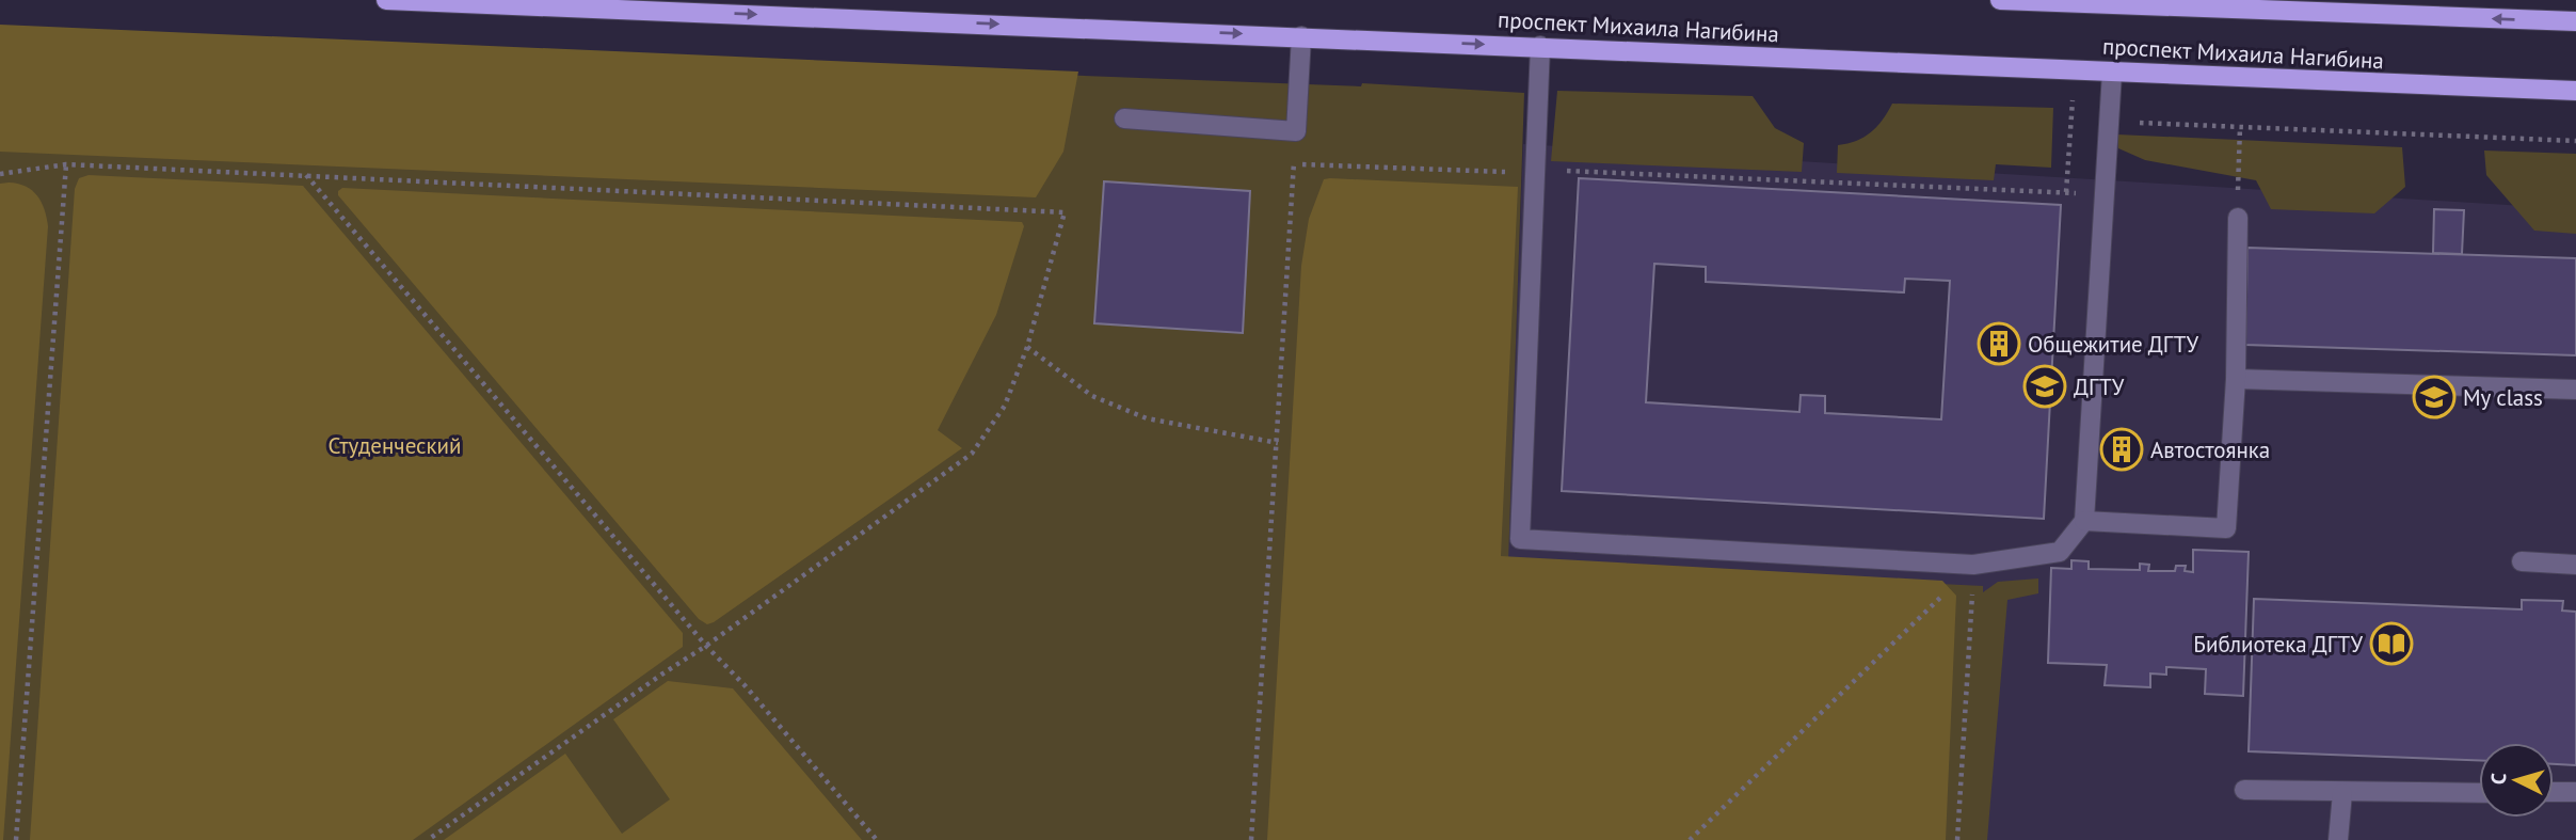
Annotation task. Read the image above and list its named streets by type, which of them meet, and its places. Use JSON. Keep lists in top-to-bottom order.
{
  "streets": {
    "main road": ["проспект Михаила Нагибина"]
  },
  "parks": ["Студенческий"],
  "places": {
    "building": ["Общежитие ДГТУ", "Автостоянка"],
    "school or university": ["ДГТУ", "My class"],
    "library": ["Библиотека ДГТУ"]
  },
  "north": "left"
}
